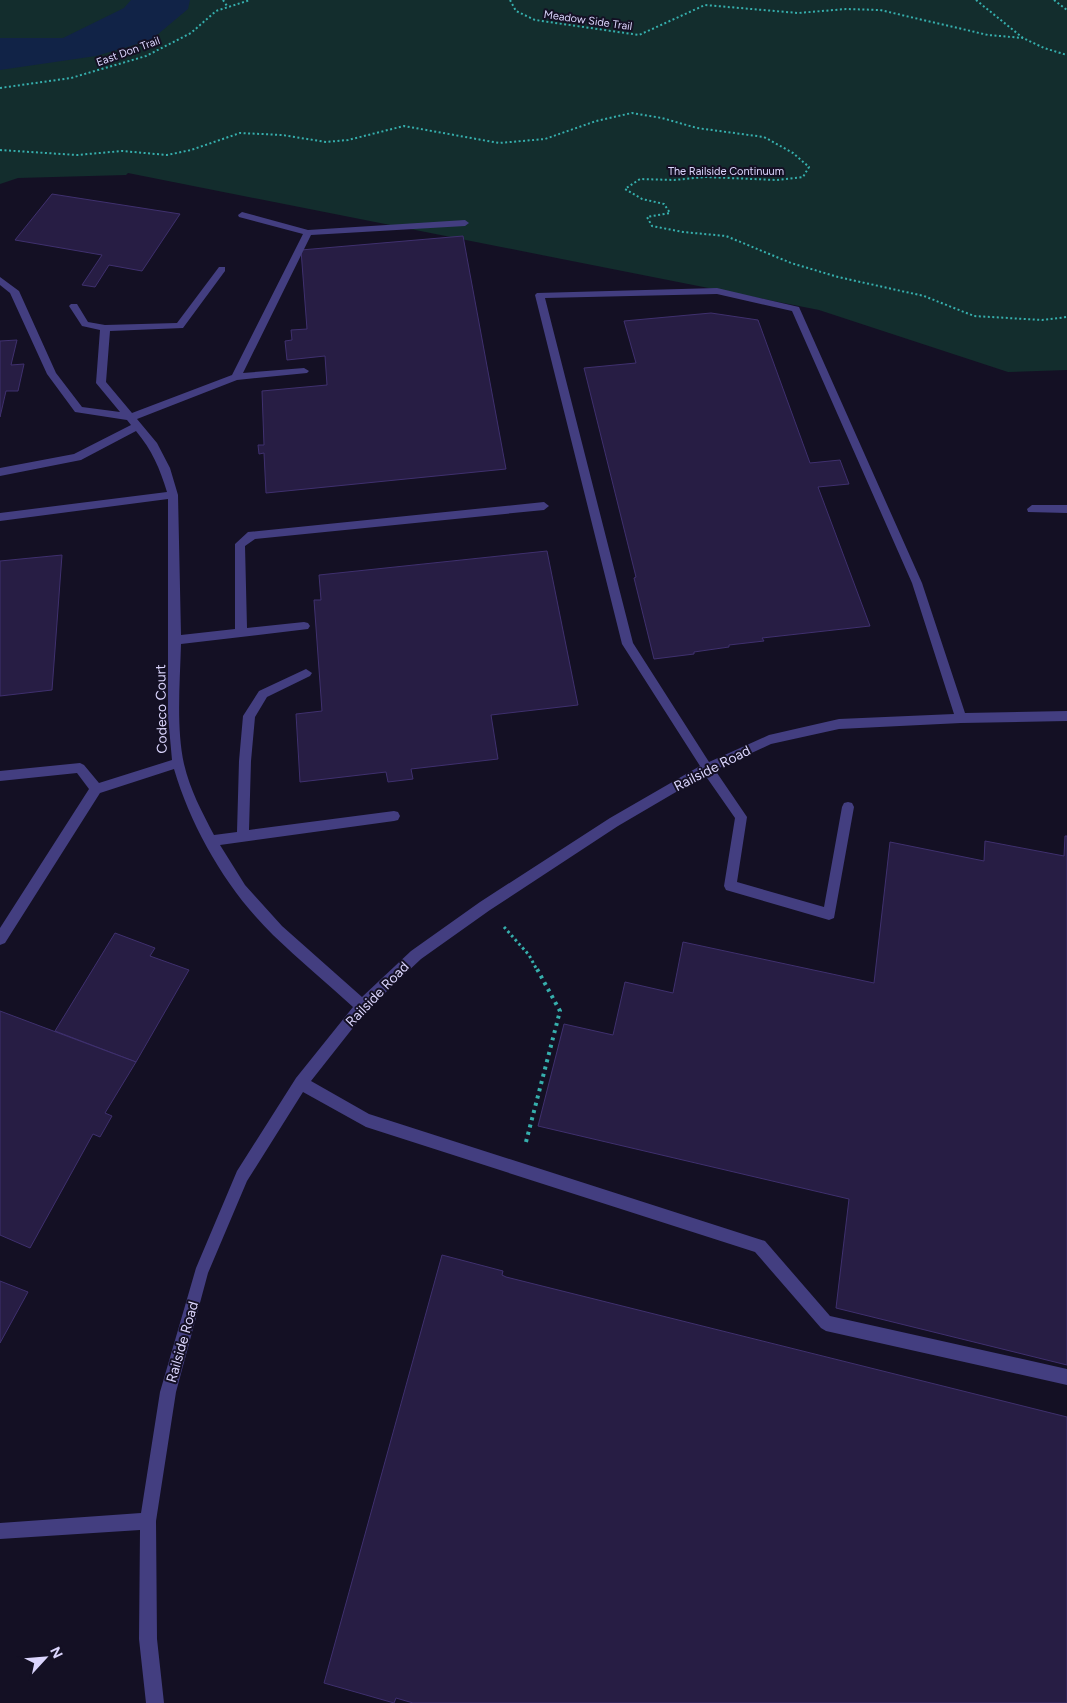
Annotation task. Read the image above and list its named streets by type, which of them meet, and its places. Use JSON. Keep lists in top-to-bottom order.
{
  "streets": {
    "street": ["Codeco Court", "Railside Road"],
    "path": ["Meadow Side Trail", "East Don Trail", "The Railside Continuum"]
  },
  "crossings": [
    ["Codeco Court", "Railside Road"]
  ],
  "north": "top right"
}
